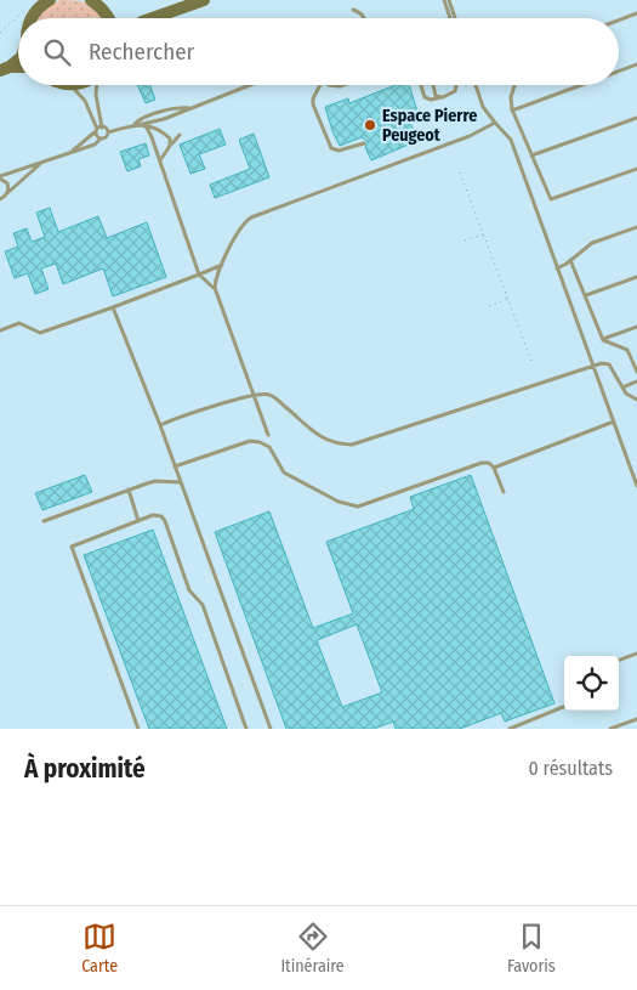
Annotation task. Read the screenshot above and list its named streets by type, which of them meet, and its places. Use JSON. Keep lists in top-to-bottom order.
{
  "places": ["Espace Pierre Peugeot"],
  "page": {
    "search": "Rechercher",
    "heading": ["À proximité", "0 résultats"],
    "nav": ["Carte", "Itinéraire", "Favoris"]
  }
}
